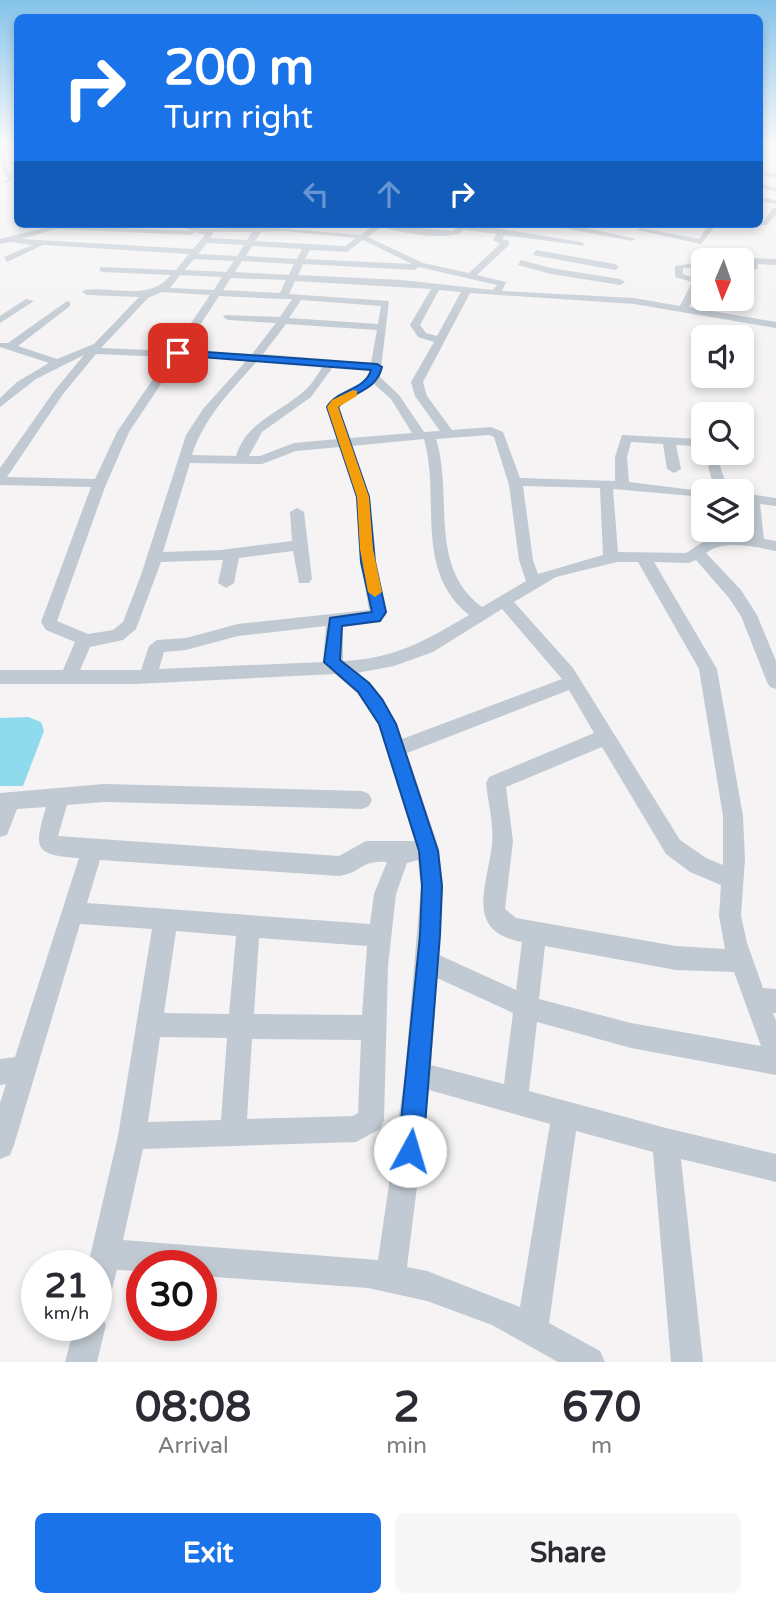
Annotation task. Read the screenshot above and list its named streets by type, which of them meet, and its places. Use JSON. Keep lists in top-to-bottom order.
{
  "north": "bottom",
  "page": {
    "turn": ["200 m", "Turn right"],
    "speed": "21 km/h",
    "limit": "30",
    "eta": [
      "08:08",
      "Arrival",
      "2",
      "min",
      "670",
      "m"
    ],
    "buttons": ["Exit", "Share"]
  }
}
